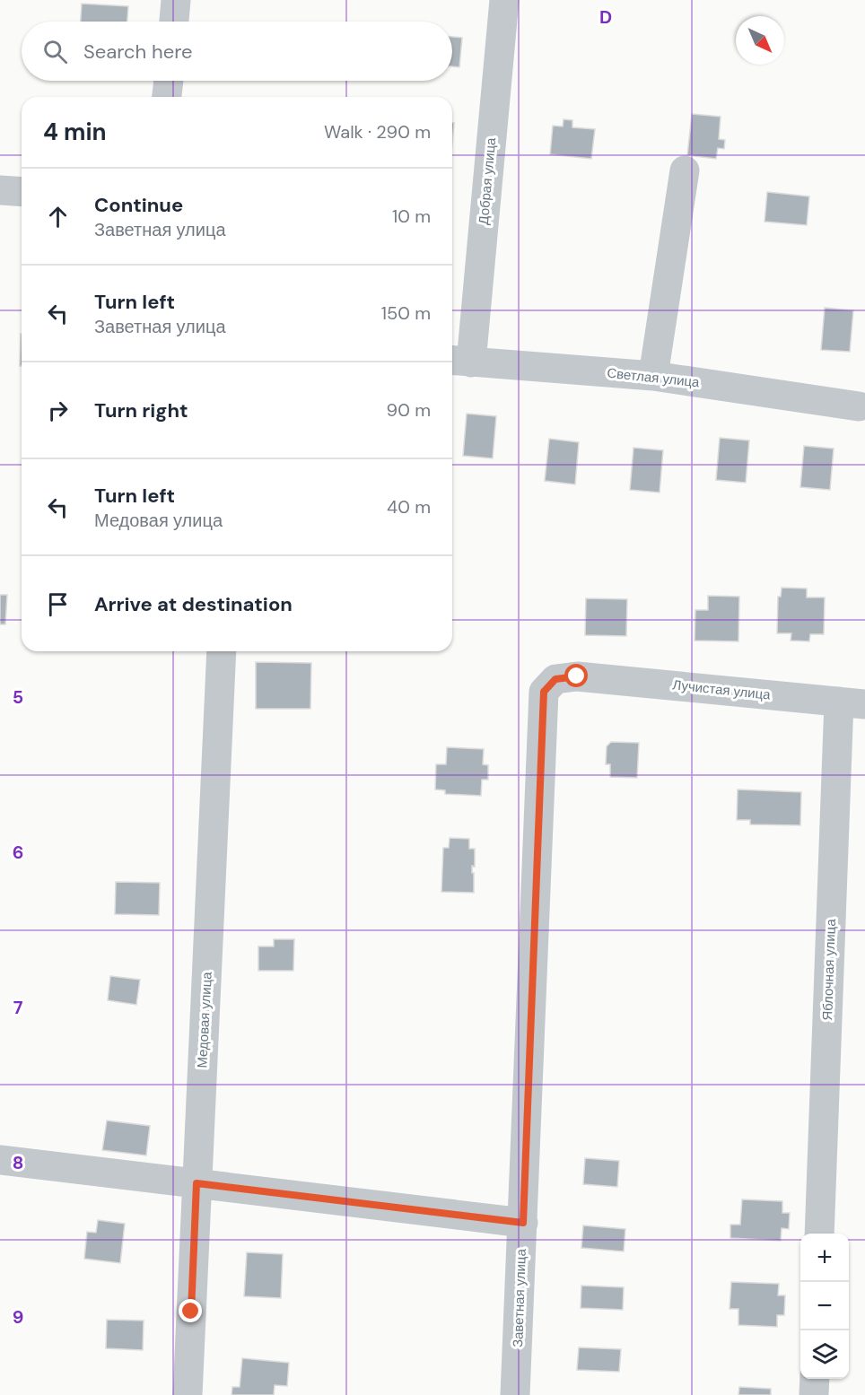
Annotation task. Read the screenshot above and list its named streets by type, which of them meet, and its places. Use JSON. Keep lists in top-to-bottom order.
{
  "streets": {
    "street": [
      "Добрая улица",
      "Светлая улица",
      "Лучистая улица",
      "Яблочная улица",
      "Медовая улица",
      "Заветная улица"
    ]
  },
  "crossings": [
    ["Добрая улица", "Светлая улица"],
    ["Лучистая улица", "Яблочная улица"],
    ["Лучистая улица", "Заветная улица"]
  ],
  "north": "bottom right",
  "page": {
    "search": "Search here",
    "heading": ["4 min", "Walk · 290 m"],
    "list": [
      ["Continue", "Заветная улица", "10 m"],
      ["Turn left", "Заветная улица", "150 m"],
      ["Turn right", "90 m"],
      ["Turn left", "Медовая улица", "40 m"],
      "Arrive at destination"
    ],
    "map_buttons": ["+", "−"]
  },
  "grid": {
    "columns": ["D"],
    "rows": [
      "5",
      "6",
      "7",
      "8",
      "9"
    ]
  }
}
